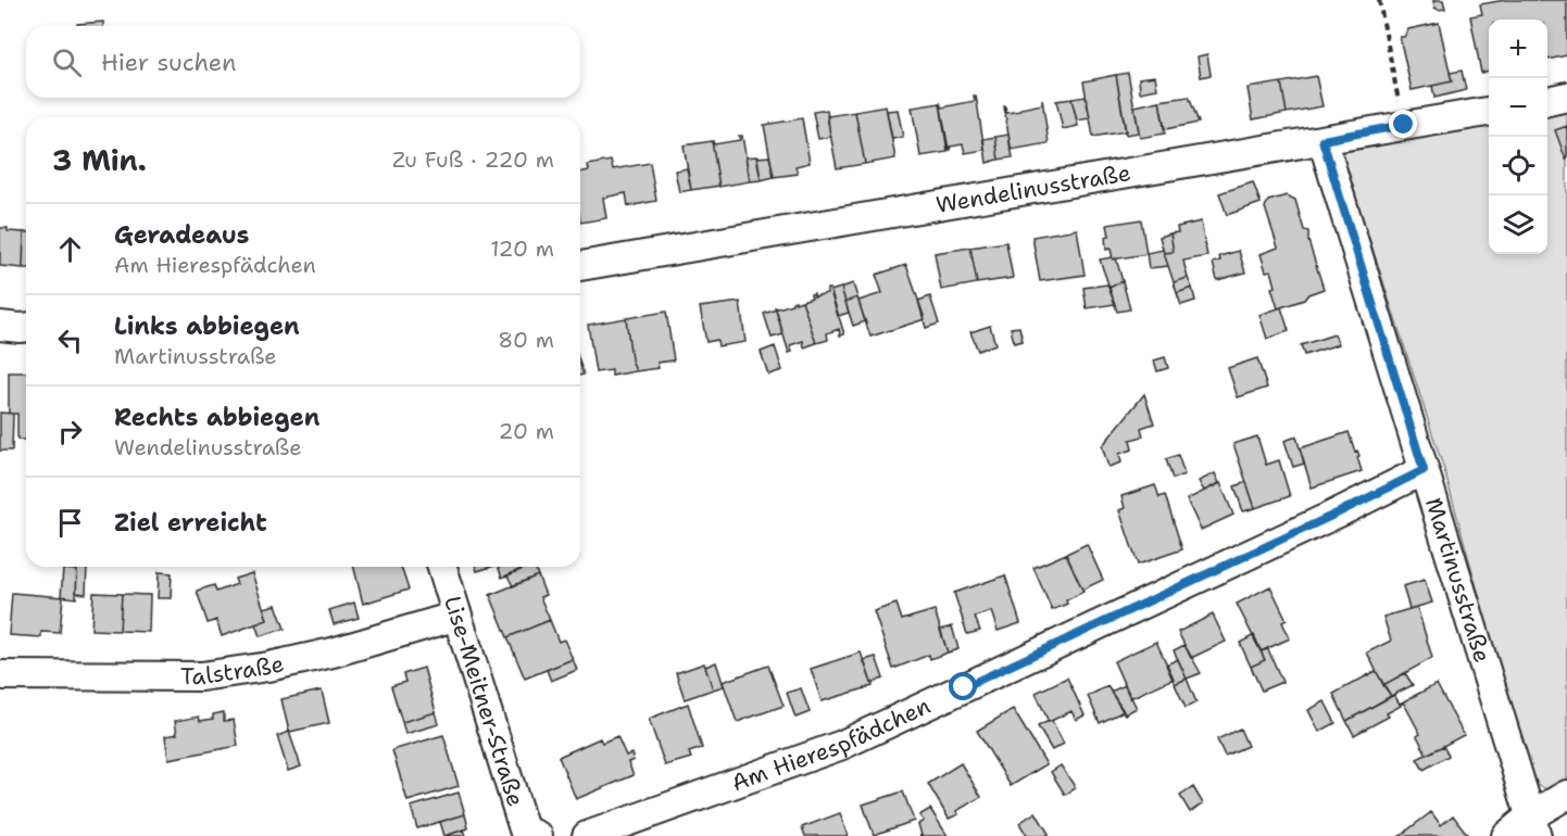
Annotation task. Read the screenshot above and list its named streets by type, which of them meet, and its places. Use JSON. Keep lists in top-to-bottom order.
{
  "streets": {
    "street": [
      "Wendelinusstraße",
      "Martinusstraße",
      "Talstraße",
      "Lise-Meitner-Straße",
      "Am Hierespfädchen"
    ]
  },
  "crossings": [
    ["Wendelinusstraße", "Martinusstraße"],
    ["Martinusstraße", "Am Hierespfädchen"],
    ["Talstraße", "Lise-Meitner-Straße"]
  ],
  "page": {
    "map_buttons": ["+", "−"],
    "search": "Hier suchen",
    "heading": ["3 Min.", "Zu Fuß · 220 m"],
    "list": [
      ["Geradeaus", "Am Hierespfädchen", "120 m"],
      ["Links abbiegen", "Martinusstraße", "80 m"],
      ["Rechts abbiegen", "Wendelinusstraße", "20 m"],
      "Ziel erreicht"
    ]
  }
}
